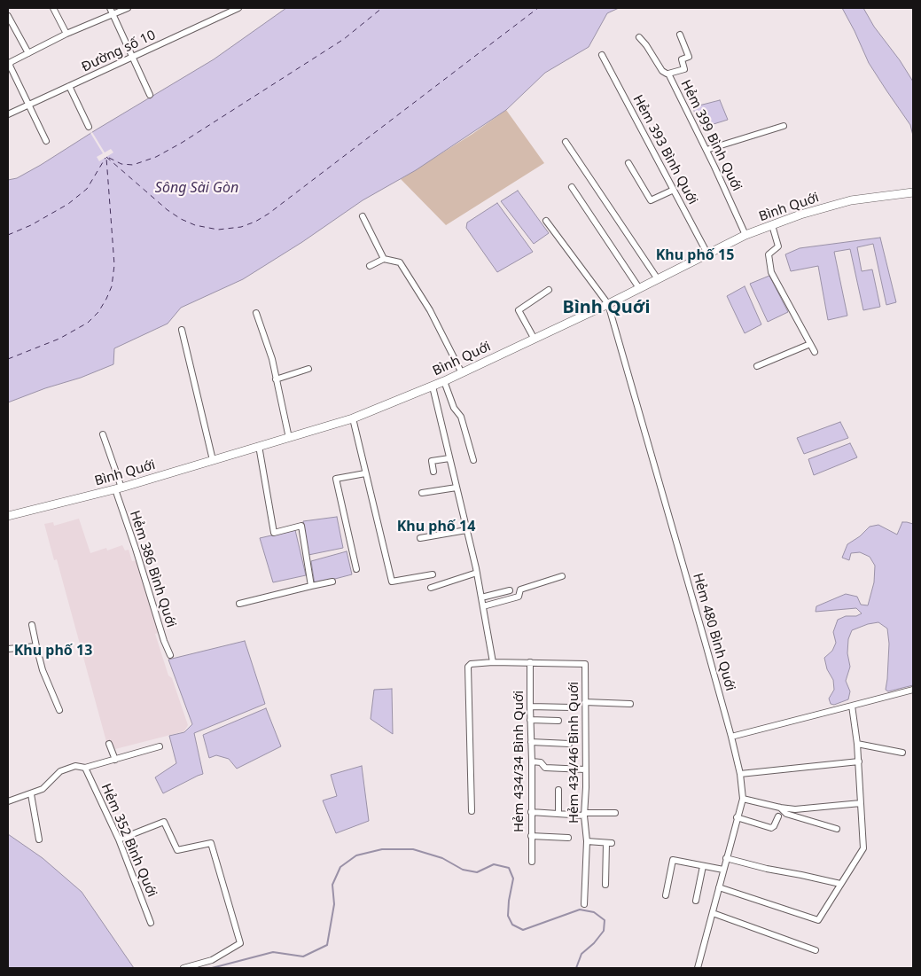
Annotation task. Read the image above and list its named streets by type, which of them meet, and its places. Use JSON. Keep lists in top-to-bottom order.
{
  "streets": {
    "main road": ["Bình Quới"],
    "street": [
      "Đường số 10",
      "Hẻm 399 Bình Quới",
      "Hẻm 393 Bình Quới",
      "Hẻm 386 Bình Quới",
      "Hẻm 480 Bình Quới",
      "Hẻm 434/46 Bình Quới",
      "Hẻm 434/34 Bình Quới",
      "Hẻm 352 Bình Quới"
    ]
  },
  "crossings": [
    ["Hẻm 399 Bình Quới", "Bình Quới"],
    ["Hẻm 393 Bình Quới", "Bình Quới"],
    ["Bình Quới", "Hẻm 386 Bình Quới"],
    ["Bình Quới", "Hẻm 480 Bình Quới"],
    ["Hẻm 434/46 Bình Quới", "Hẻm 434/34 Bình Quới"]
  ],
  "districts": [
    "Khu phố 15",
    "Bình Quới",
    "Khu phố 14",
    "Khu phố 13"
  ],
  "water": ["Sông Sài Gòn"]
}
